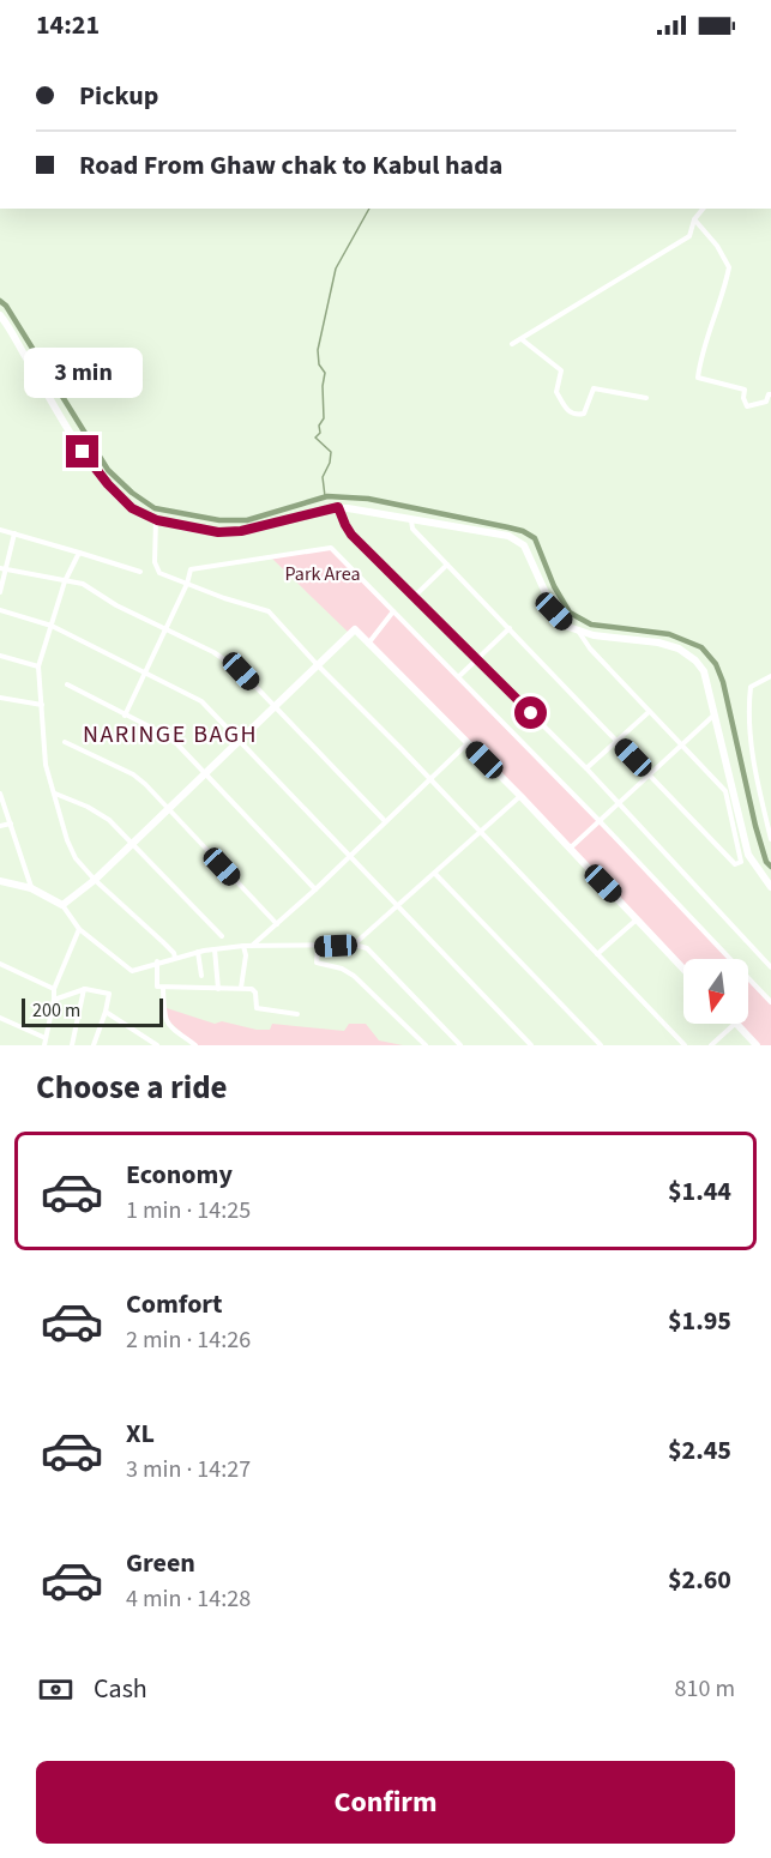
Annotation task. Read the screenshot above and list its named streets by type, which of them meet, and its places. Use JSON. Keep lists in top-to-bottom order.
{
  "districts": ["NARINGE BAGH"],
  "parks": ["Park Area"],
  "scale_bar": "200 m",
  "north": "bottom",
  "page": {
    "status": "14:21",
    "banner": ["Pickup", "Road From Ghaw chak to Kabul hada"],
    "bubble": "3 min",
    "scale": "200 m",
    "heading": "Choose a ride",
    "list": [
      {
        "name": "Economy",
        "note": "1 min · 14:25",
        "value": "$1.44"
      },
      {
        "name": "Comfort",
        "note": "2 min · 14:26",
        "value": "$1.95"
      },
      {
        "name": "XL",
        "note": "3 min · 14:27",
        "value": "$2.45"
      },
      {
        "name": "Green",
        "note": "4 min · 14:28",
        "value": "$2.60"
      }
    ],
    "pay": ["Cash", "810 m"],
    "buttons": "Confirm"
  }
}
